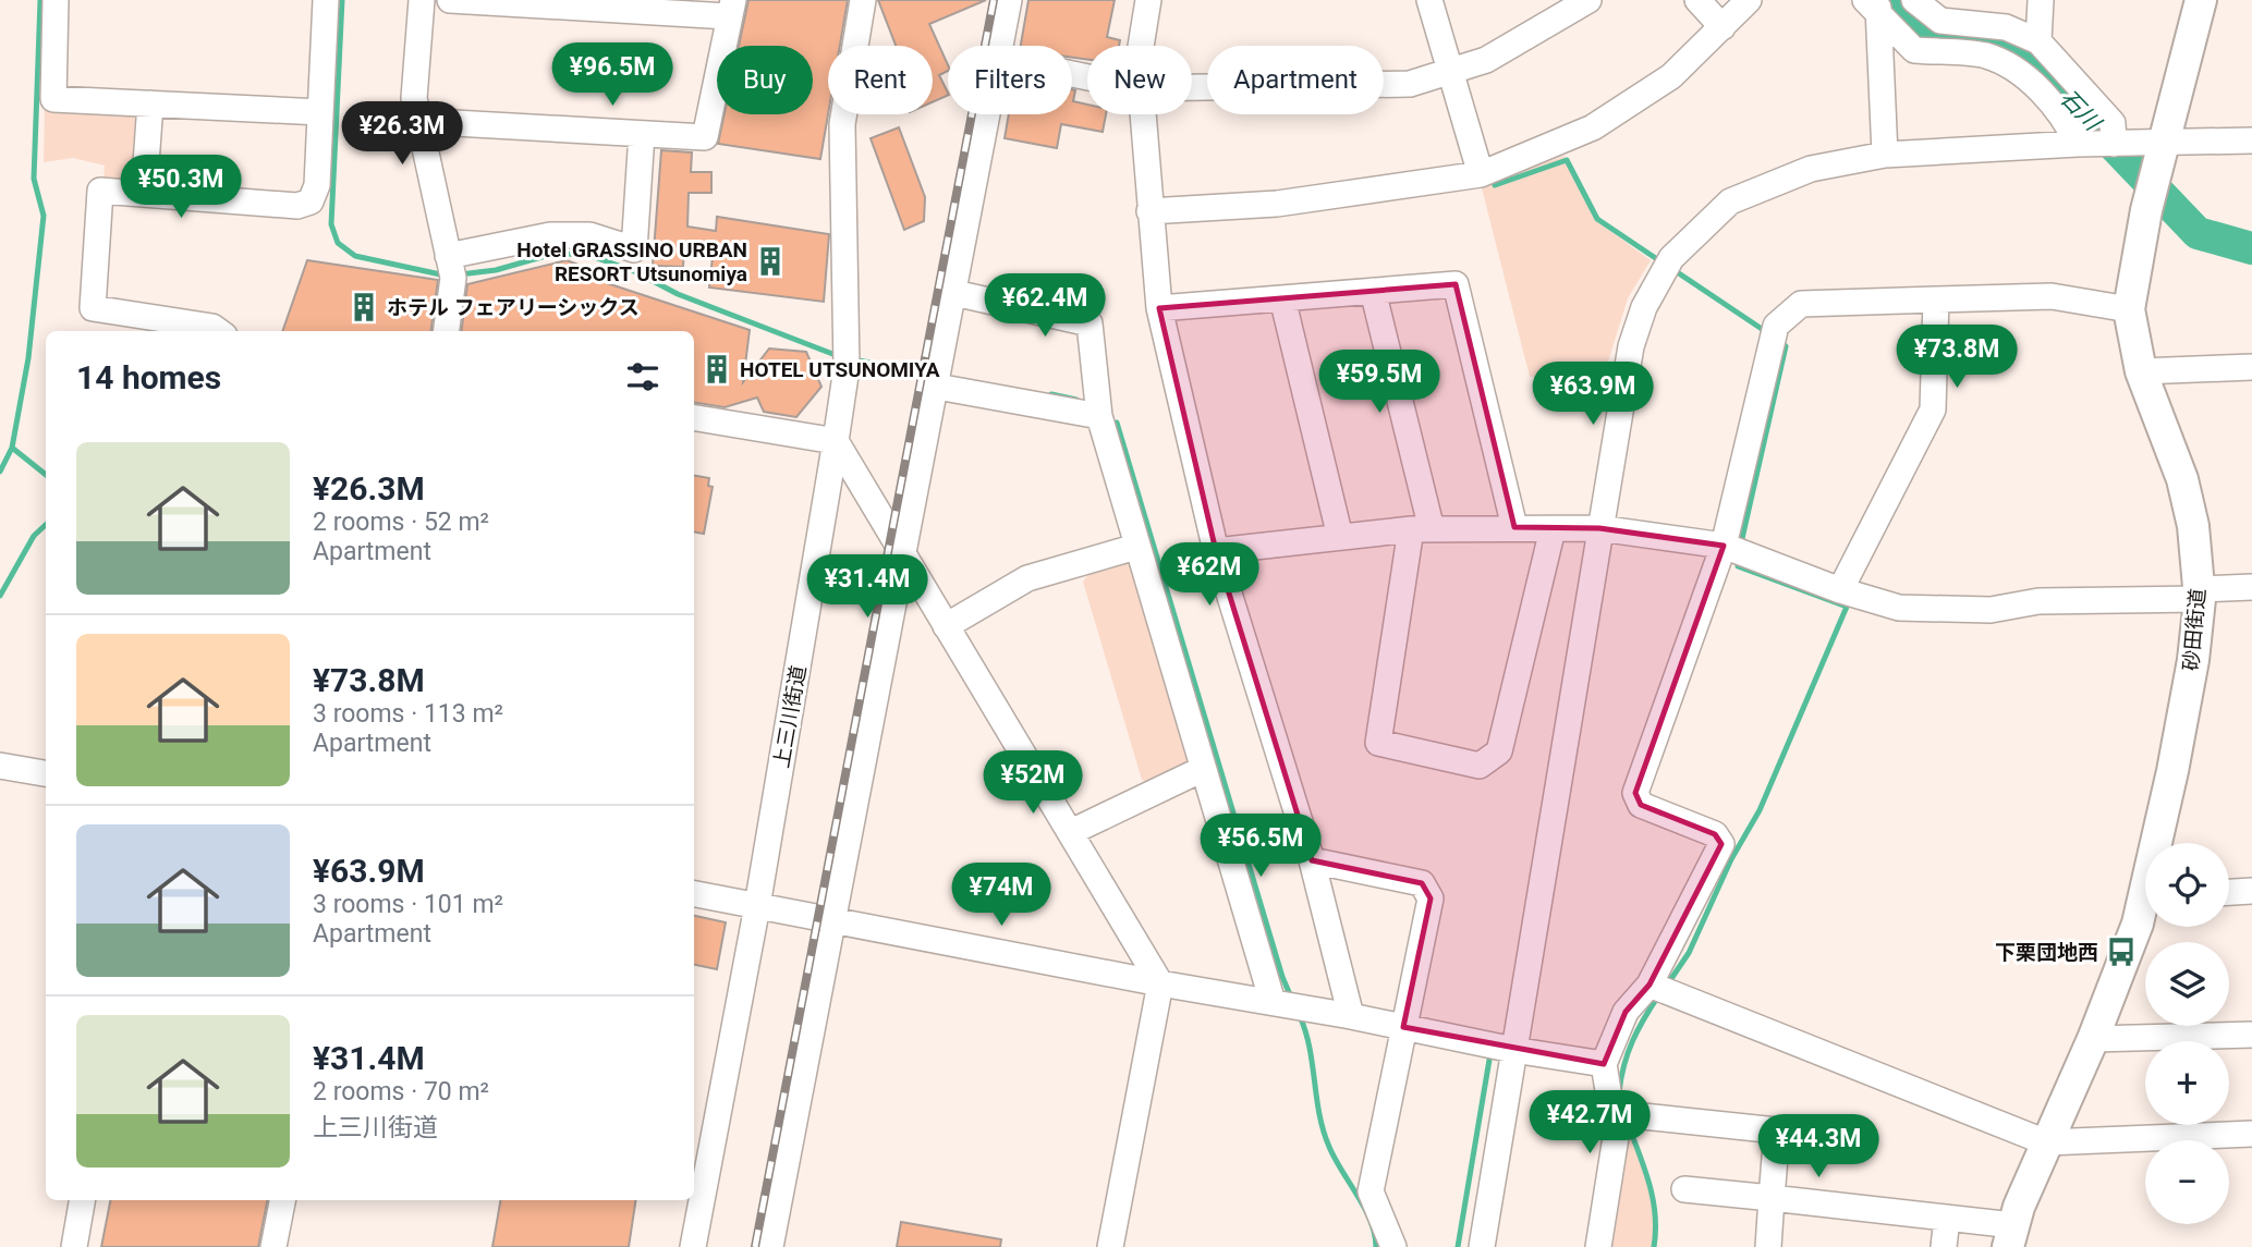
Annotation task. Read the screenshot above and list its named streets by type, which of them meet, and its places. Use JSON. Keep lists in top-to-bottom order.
{
  "streets": {
    "main road": ["砂田街道"],
    "street": ["上三川街道"]
  },
  "water": ["石川"],
  "places": {
    "building": ["Hotel GRASSINO URBAN RESORT Utsunomiya", "ホテル フェアリーシックス", "HOTEL UTSUNOMIYA"],
    "bus stop": ["下栗団地西"]
  },
  "page": {
    "price": [
      "¥96.5M",
      "¥26.3M",
      "¥50.3M",
      "¥62.4M",
      "¥73.8M",
      "¥59.5M",
      "¥63.9M",
      "¥62M",
      "¥31.4M",
      "¥52M",
      "¥56.5M",
      "¥74M",
      "¥42.7M",
      "¥44.3M"
    ],
    "chip": [
      "Buy",
      "Rent",
      "Filters",
      "New",
      "Apartment"
    ],
    "heading": "14 homes",
    "list": [
      {
        "name": "¥26.3M",
        "note": "2 rooms · 52 m² · Apartment"
      },
      {
        "name": "¥73.8M",
        "note": "3 rooms · 113 m² · Apartment"
      },
      {
        "name": "¥63.9M",
        "note": "3 rooms · 101 m² · Apartment"
      },
      {
        "name": "¥31.4M",
        "note": "2 rooms · 70 m² · 上三川街道"
      }
    ],
    "map_buttons": ["+", "−"]
  }
}
